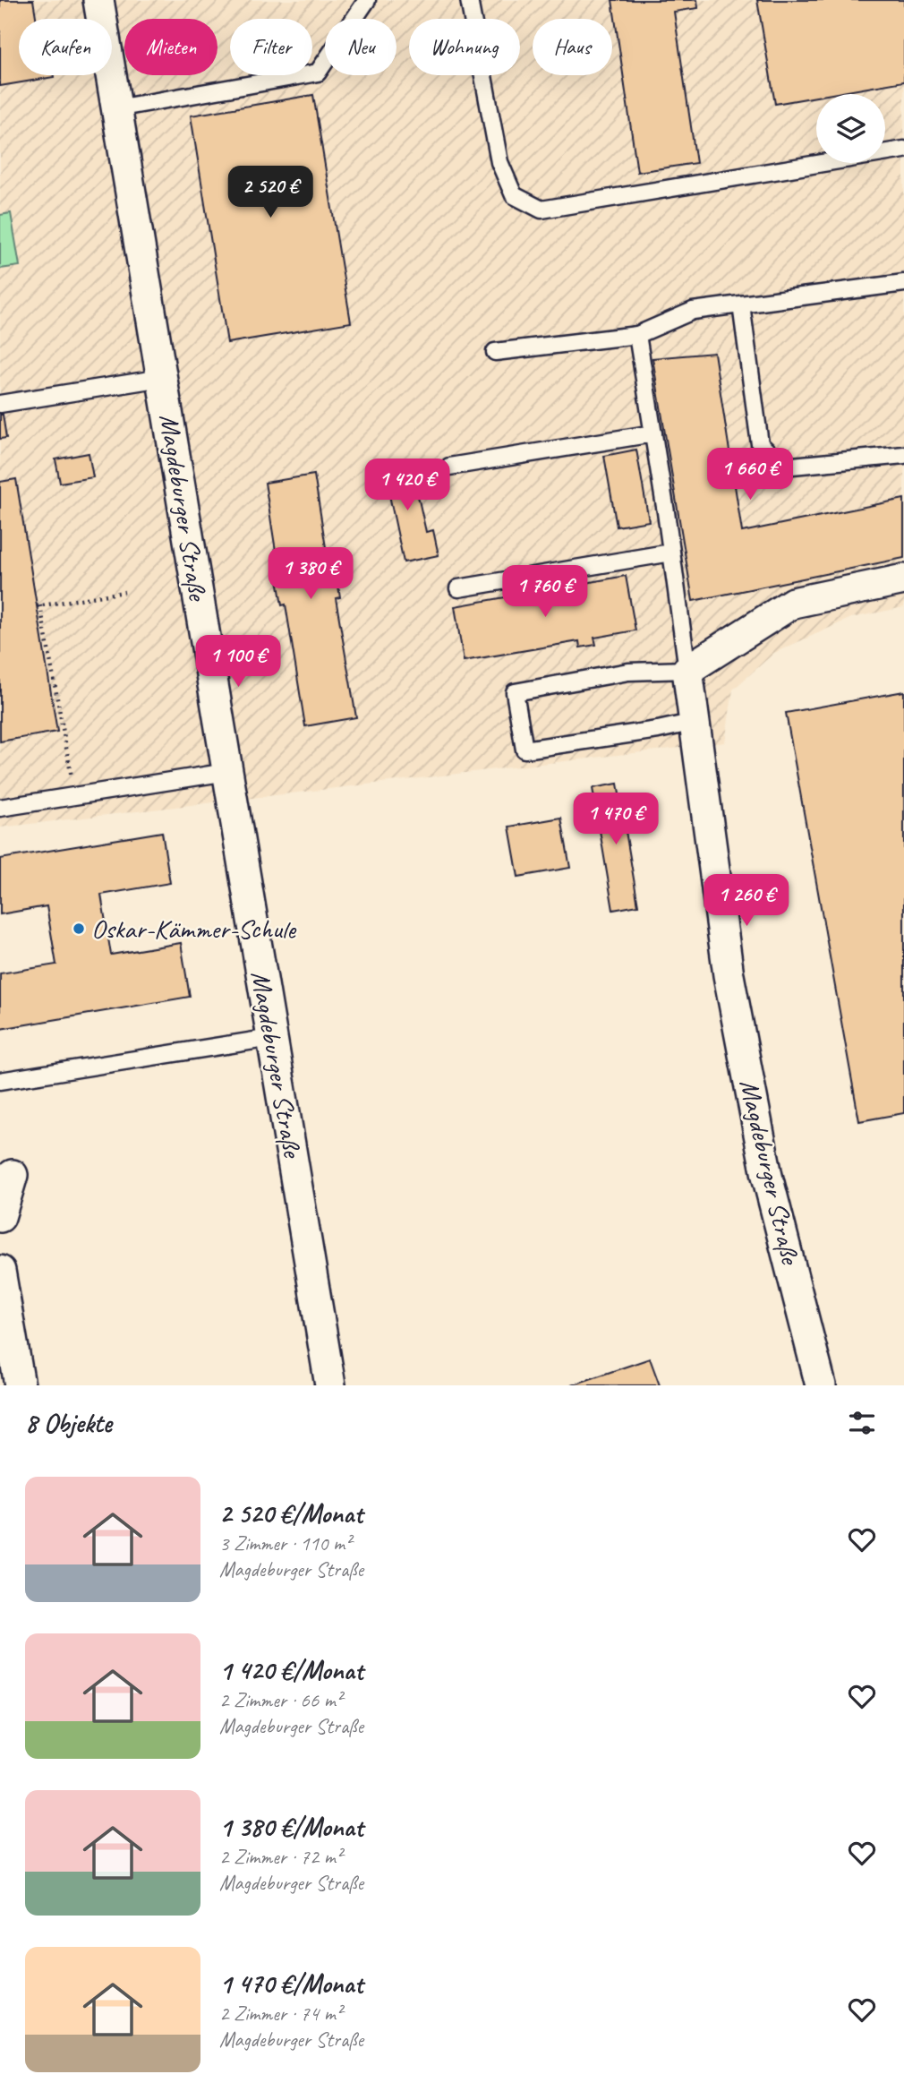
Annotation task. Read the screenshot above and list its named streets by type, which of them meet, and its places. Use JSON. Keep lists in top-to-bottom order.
{
  "streets": {
    "street": ["Magdeburger Straße"]
  },
  "places": ["Oskar-Kämmer-Schule"],
  "page": {
    "chip": [
      "Kaufen",
      "Mieten",
      "Filter",
      "Neu",
      "Wohnung",
      "Haus"
    ],
    "price": [
      "2 520 €",
      "1 660 €",
      "1 420 €",
      "1 380 €",
      "1 760 €",
      "1 100 €",
      "1 470 €",
      "1 260 €"
    ],
    "heading": "8 Objekte",
    "list": [
      {
        "name": "2 520 €/Monat",
        "note": "3 Zimmer · 110 m² · Magdeburger Straße"
      },
      {
        "name": "1 420 €/Monat",
        "note": "2 Zimmer · 66 m² · Magdeburger Straße"
      },
      {
        "name": "1 380 €/Monat",
        "note": "2 Zimmer · 72 m² · Magdeburger Straße"
      },
      {
        "name": "1 470 €/Monat",
        "note": "2 Zimmer · 74 m² · Magdeburger Straße"
      }
    ]
  }
}
